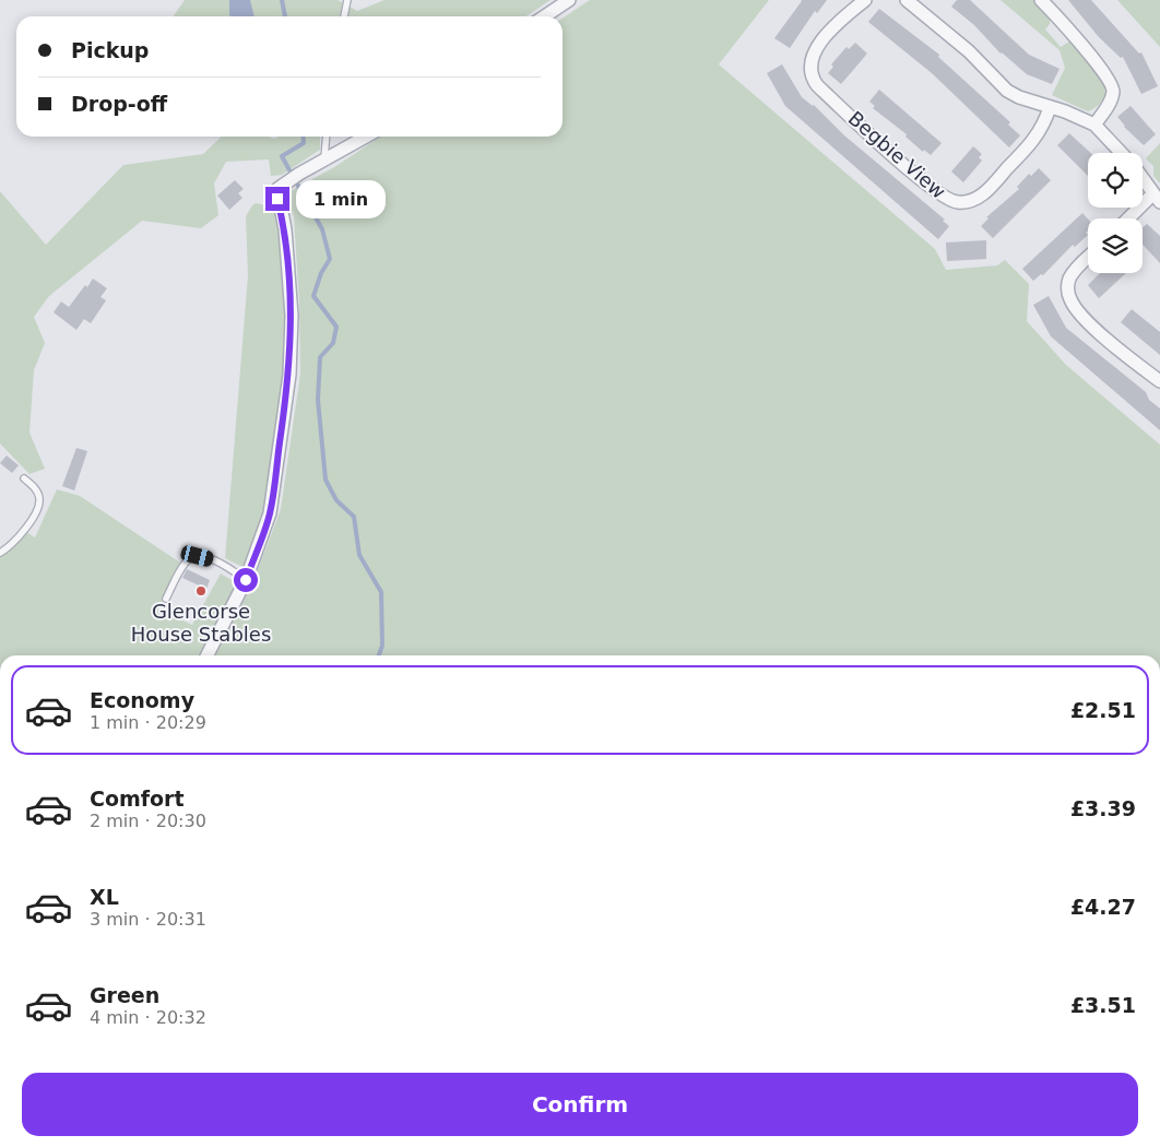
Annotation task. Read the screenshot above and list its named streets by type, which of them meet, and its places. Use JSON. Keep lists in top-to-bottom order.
{
  "streets": {
    "street": ["Begbie View"]
  },
  "places": ["Glencorse House Stables"],
  "page": {
    "banner": ["Pickup", "Drop-off"],
    "bubble": "1 min",
    "list": [
      {
        "name": "Economy",
        "note": "1 min · 20:29",
        "value": "£2.51"
      },
      {
        "name": "Comfort",
        "note": "2 min · 20:30",
        "value": "£3.39"
      },
      {
        "name": "XL",
        "note": "3 min · 20:31",
        "value": "£4.27"
      },
      {
        "name": "Green",
        "note": "4 min · 20:32",
        "value": "£3.51"
      }
    ],
    "buttons": "Confirm"
  }
}
